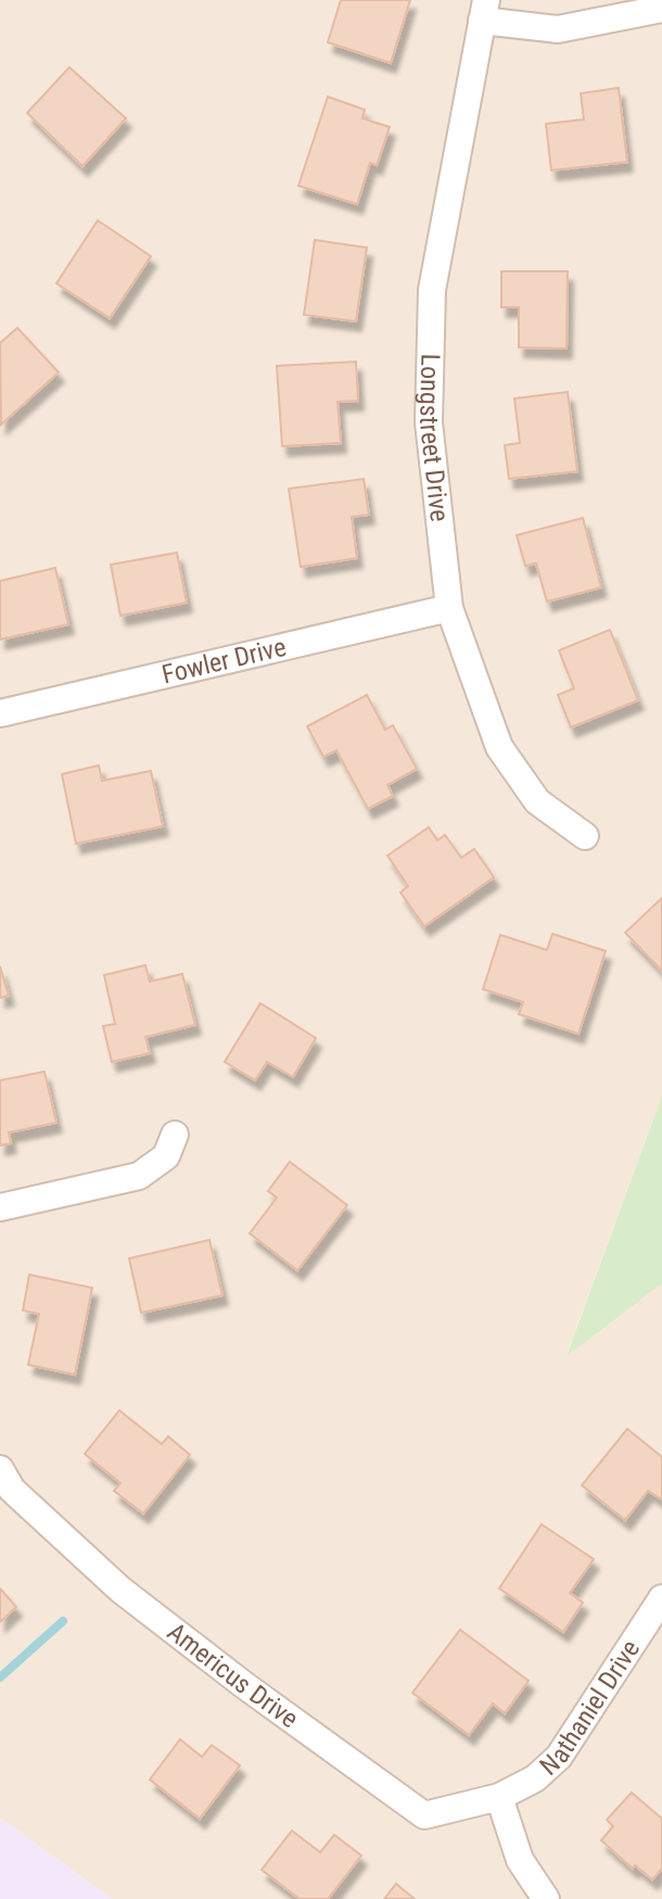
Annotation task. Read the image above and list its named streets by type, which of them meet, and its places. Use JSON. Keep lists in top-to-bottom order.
{
  "streets": {
    "street": [
      "Longstreet Drive",
      "Fowler Drive",
      "Americus Drive",
      "Nathaniel Drive"
    ]
  },
  "crossings": [
    ["Longstreet Drive", "Fowler Drive"],
    ["Americus Drive", "Nathaniel Drive"]
  ]
}
